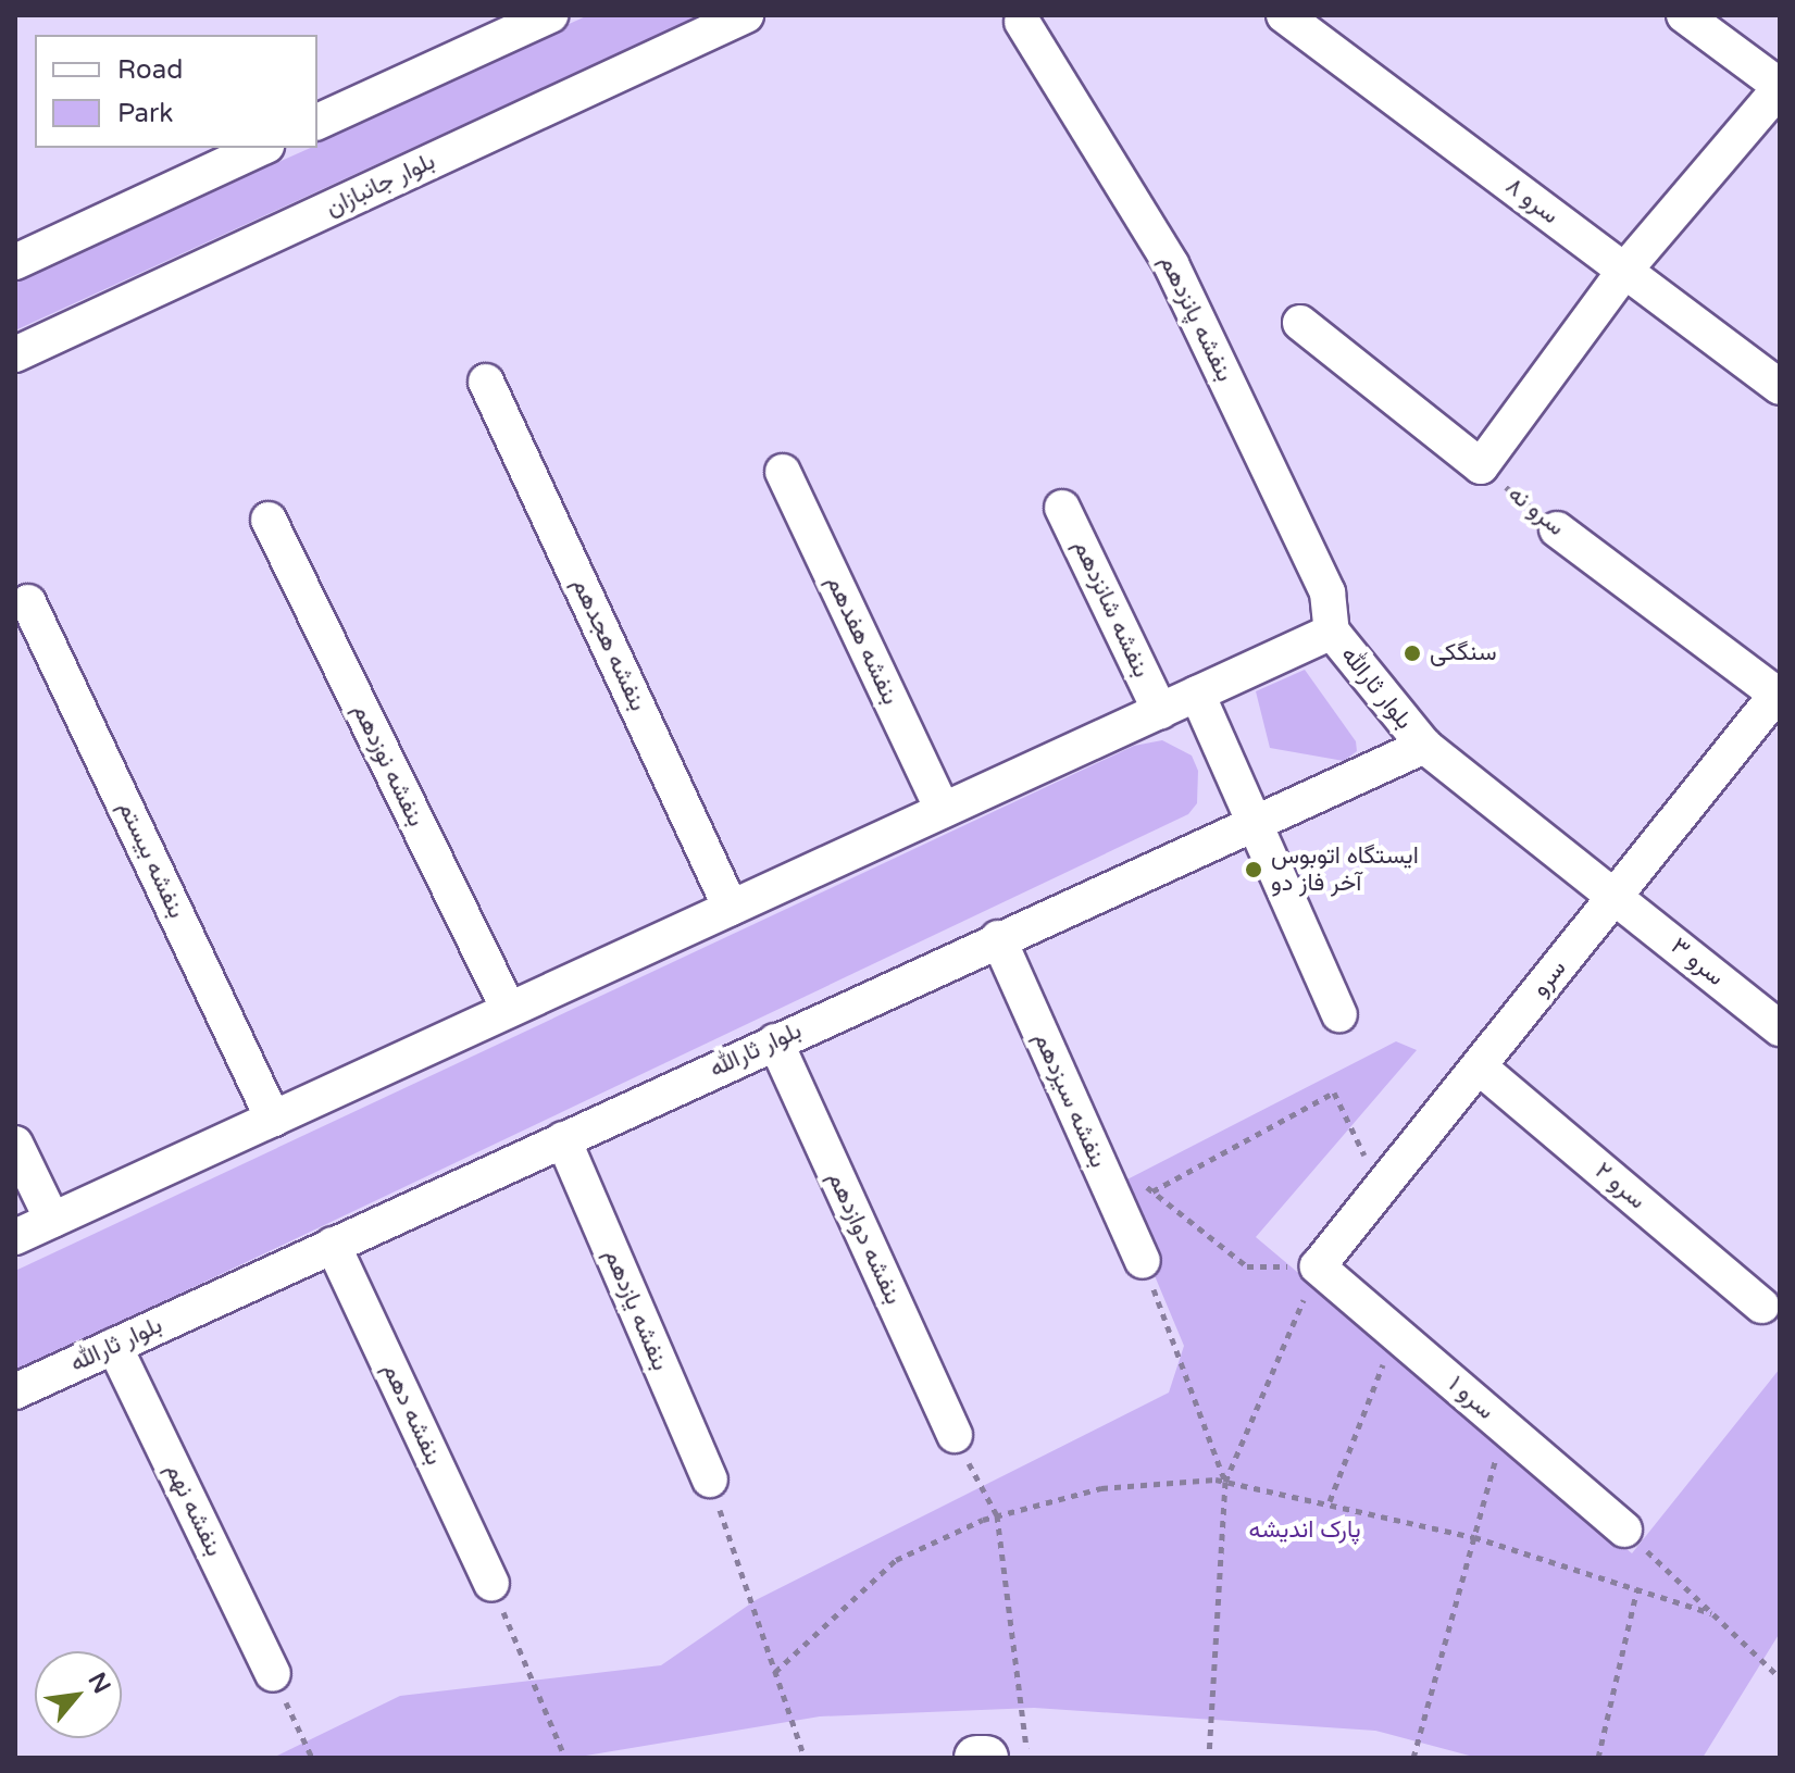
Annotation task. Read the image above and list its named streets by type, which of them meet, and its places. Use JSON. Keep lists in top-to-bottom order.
{
  "streets": {
    "street": [
      "بلوار جانبازان",
      "سرو ۸",
      "بنفشه پانزدهم",
      "سرو نه",
      "بنفشه شانزدهم",
      "بنفشه هفدهم",
      "بنفشه هجدهم",
      "بلوار ثارالله",
      "بنفشه نوزدهم",
      "بنفشه بیستم",
      "سرو ۳",
      "سرو",
      "بنفشه سیزدهم",
      "سرو ۲",
      "بنفشه دوازدهم",
      "بنفشه یازدهم",
      "سرو ۱",
      "بنفشه دهم",
      "بنفشه نهم"
    ]
  },
  "crossings": [
    ["بنفشه پانزدهم", "بلوار ثارالله"],
    ["سرو نه", "سرو"],
    ["بنفشه شانزدهم", "بلوار ثارالله"],
    ["بنفشه هفدهم", "بلوار ثارالله"],
    ["بنفشه هجدهم", "بلوار ثارالله"],
    ["بلوار ثارالله", "بنفشه نوزدهم"],
    ["بلوار ثارالله", "بنفشه بیستم"],
    ["بلوار ثارالله", "سرو ۳"],
    ["بلوار ثارالله", "بنفشه سیزدهم"],
    ["بلوار ثارالله", "بنفشه دوازدهم"],
    ["بلوار ثارالله", "بنفشه یازدهم"],
    ["بلوار ثارالله", "بنفشه دهم"],
    ["بلوار ثارالله", "بنفشه نهم"],
    ["سرو ۳", "سرو"],
    ["سرو", "سرو ۲"],
    ["سرو", "سرو ۱"]
  ],
  "parks": ["پارک اندیشه"],
  "places": ["سنگکی", "ایستگاه اتوبوس آخر فاز دو"],
  "legend": ["Road", "Park"],
  "north": "top right"
}
